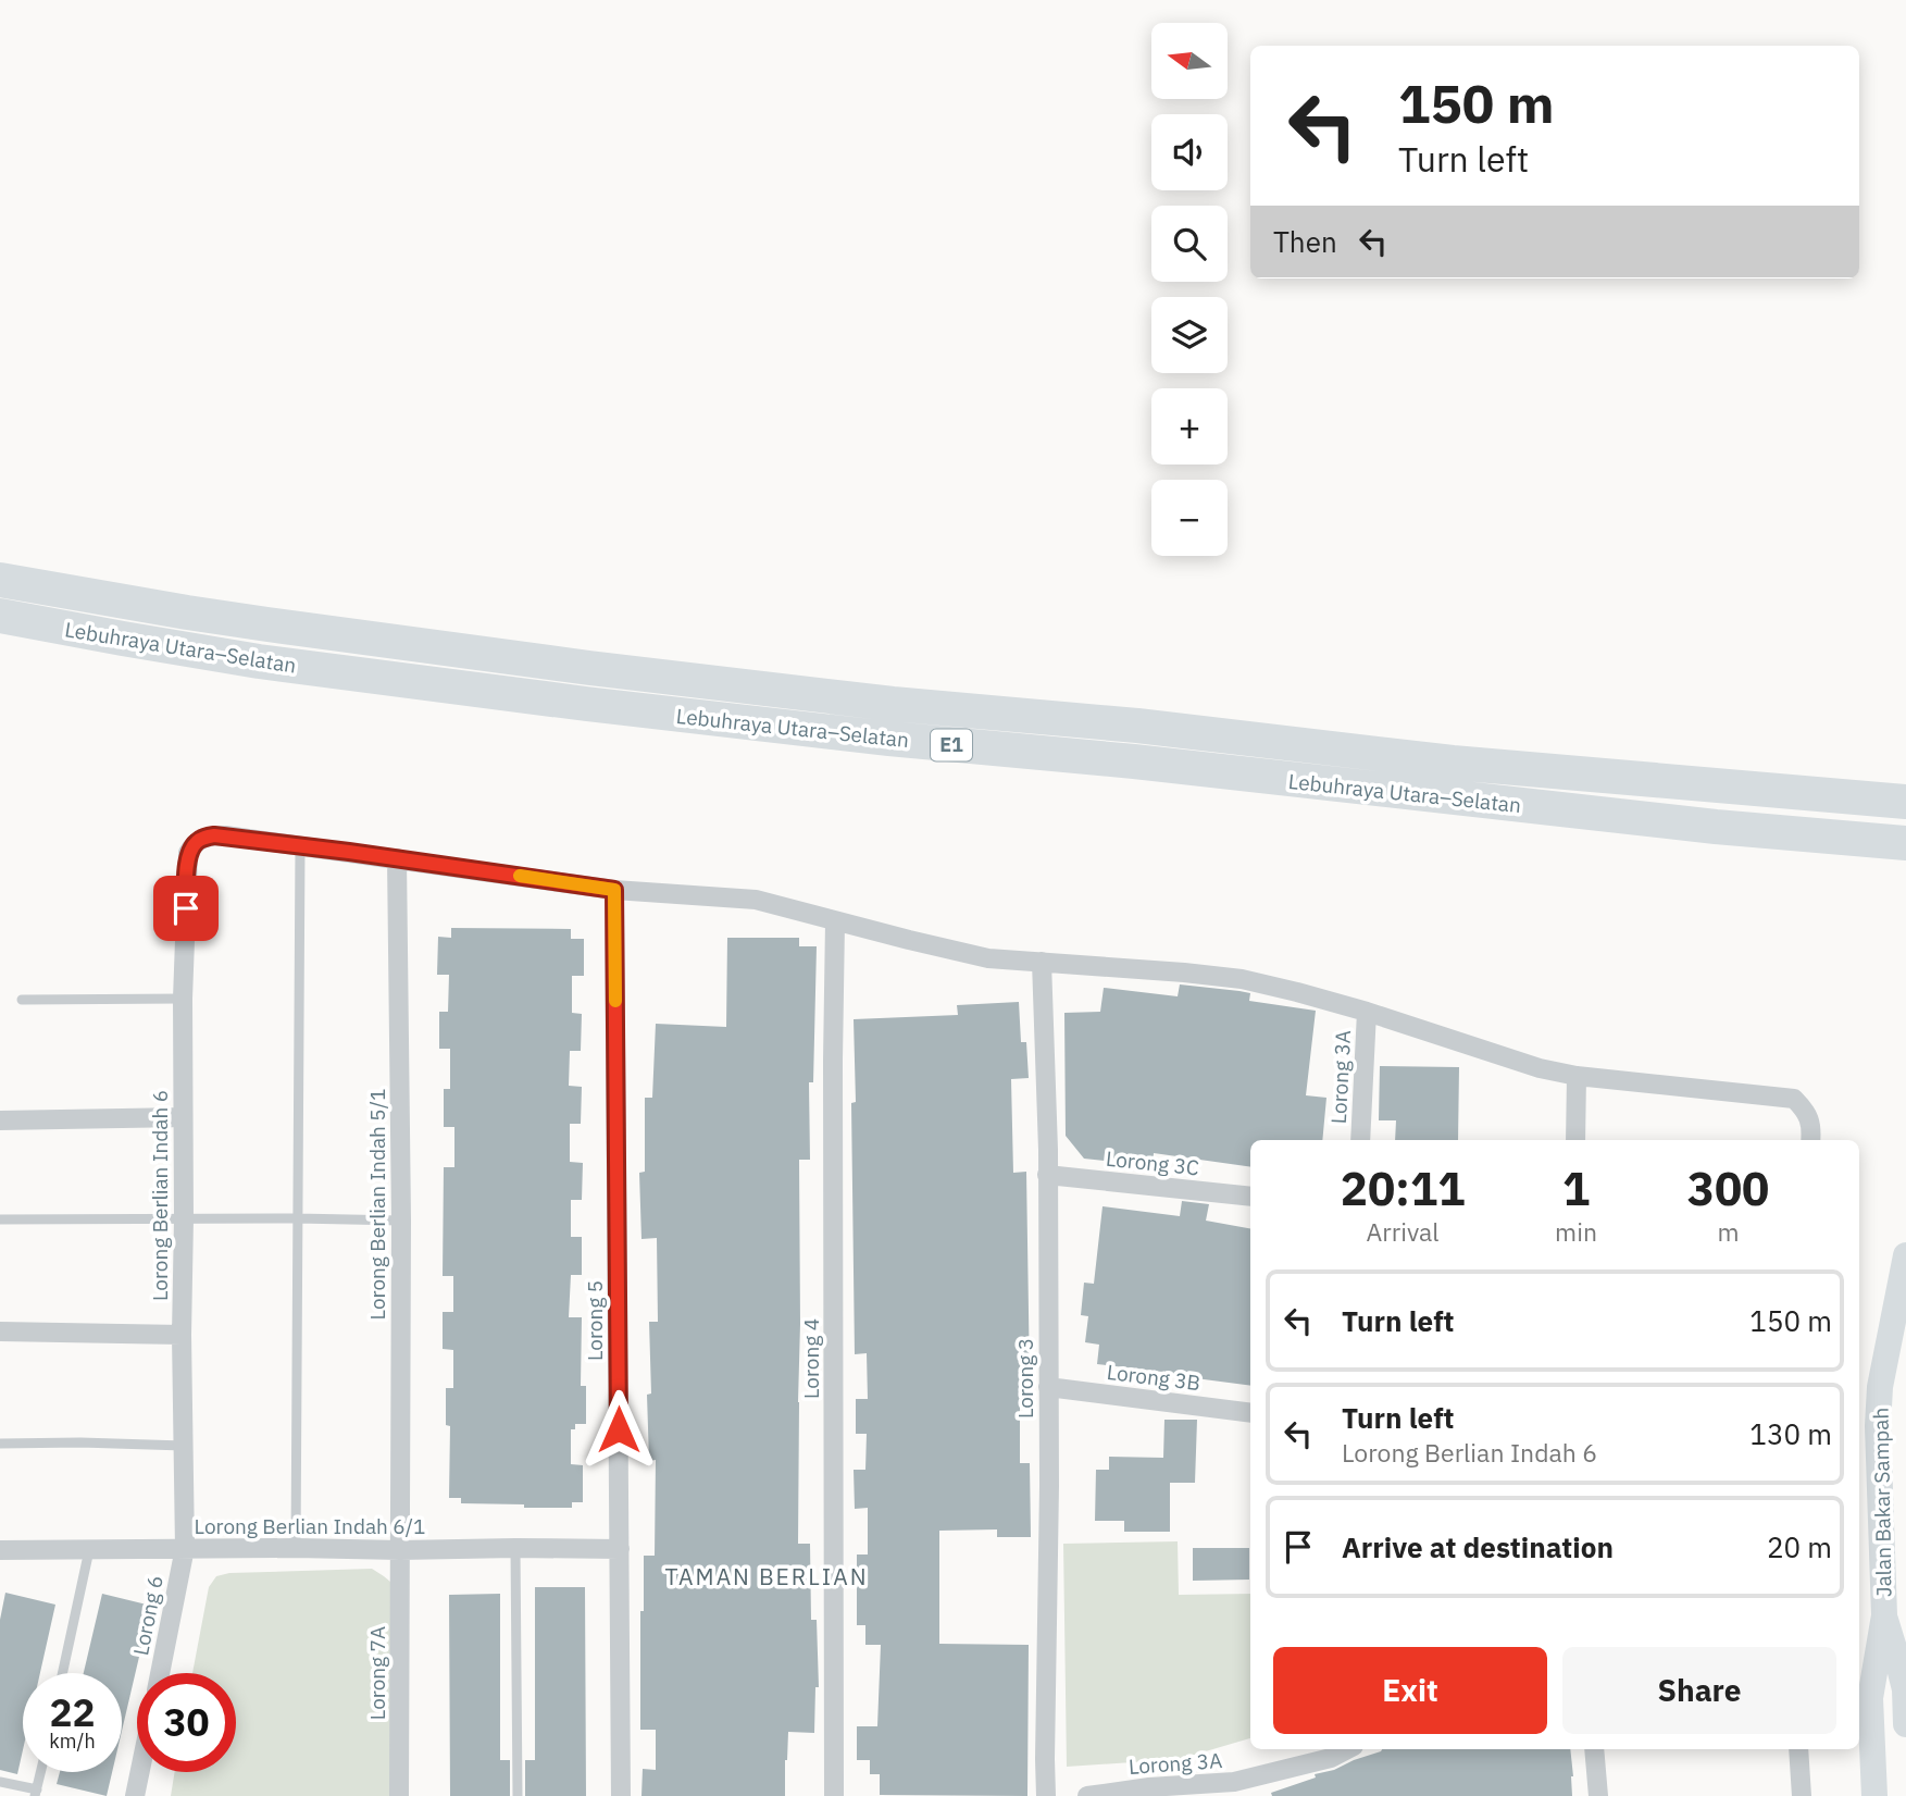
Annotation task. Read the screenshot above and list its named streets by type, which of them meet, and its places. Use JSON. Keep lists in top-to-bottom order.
{
  "streets": {
    "highway": ["Lebuhraya Utara–Selatan", "E1"],
    "main road": ["Jalan Bakar Sampah"],
    "street": [
      "Lorong 3A",
      "Lorong 3C",
      "Lorong Berlian Indah 6",
      "Lorong Berlian Indah 5/1",
      "Lorong 5",
      "Lorong 4",
      "Lorong 3B",
      "Lorong 3",
      "Lorong Berlian Indah 6/1",
      "Lorong 6",
      "Lorong 7A"
    ]
  },
  "crossings": [
    ["Lorong 3C", "Lorong 3"],
    ["Lorong Berlian Indah 6", "Lorong Berlian Indah 6/1"],
    ["Lorong Berlian Indah 6", "Lorong 6"],
    ["Lorong Berlian Indah 5/1", "Lorong Berlian Indah 6/1"],
    ["Lorong Berlian Indah 5/1", "Lorong 7A"],
    ["Lorong 5", "Lorong Berlian Indah 6/1"],
    ["Lorong 3B", "Lorong 3"],
    ["Lorong Berlian Indah 6/1", "Lorong 6"],
    ["Lorong Berlian Indah 6/1", "Lorong 7A"]
  ],
  "districts": ["TAMAN BERLIAN"],
  "north": "left",
  "page": {
    "map_buttons": ["+", "−"],
    "turn": ["150 m", "Turn left"],
    "then": "Then",
    "eta": [
      "20:11",
      "Arrival",
      "1",
      "min",
      "300",
      "m"
    ],
    "list": [
      {
        "name": "Turn left",
        "value": "150 m"
      },
      {
        "name": "Turn left",
        "note": "Lorong Berlian Indah 6",
        "value": "130 m"
      },
      {
        "name": "Arrive at destination",
        "value": "20 m"
      }
    ],
    "buttons": ["Exit", "Share"],
    "speed": "22 km/h",
    "limit": "30"
  }
}
